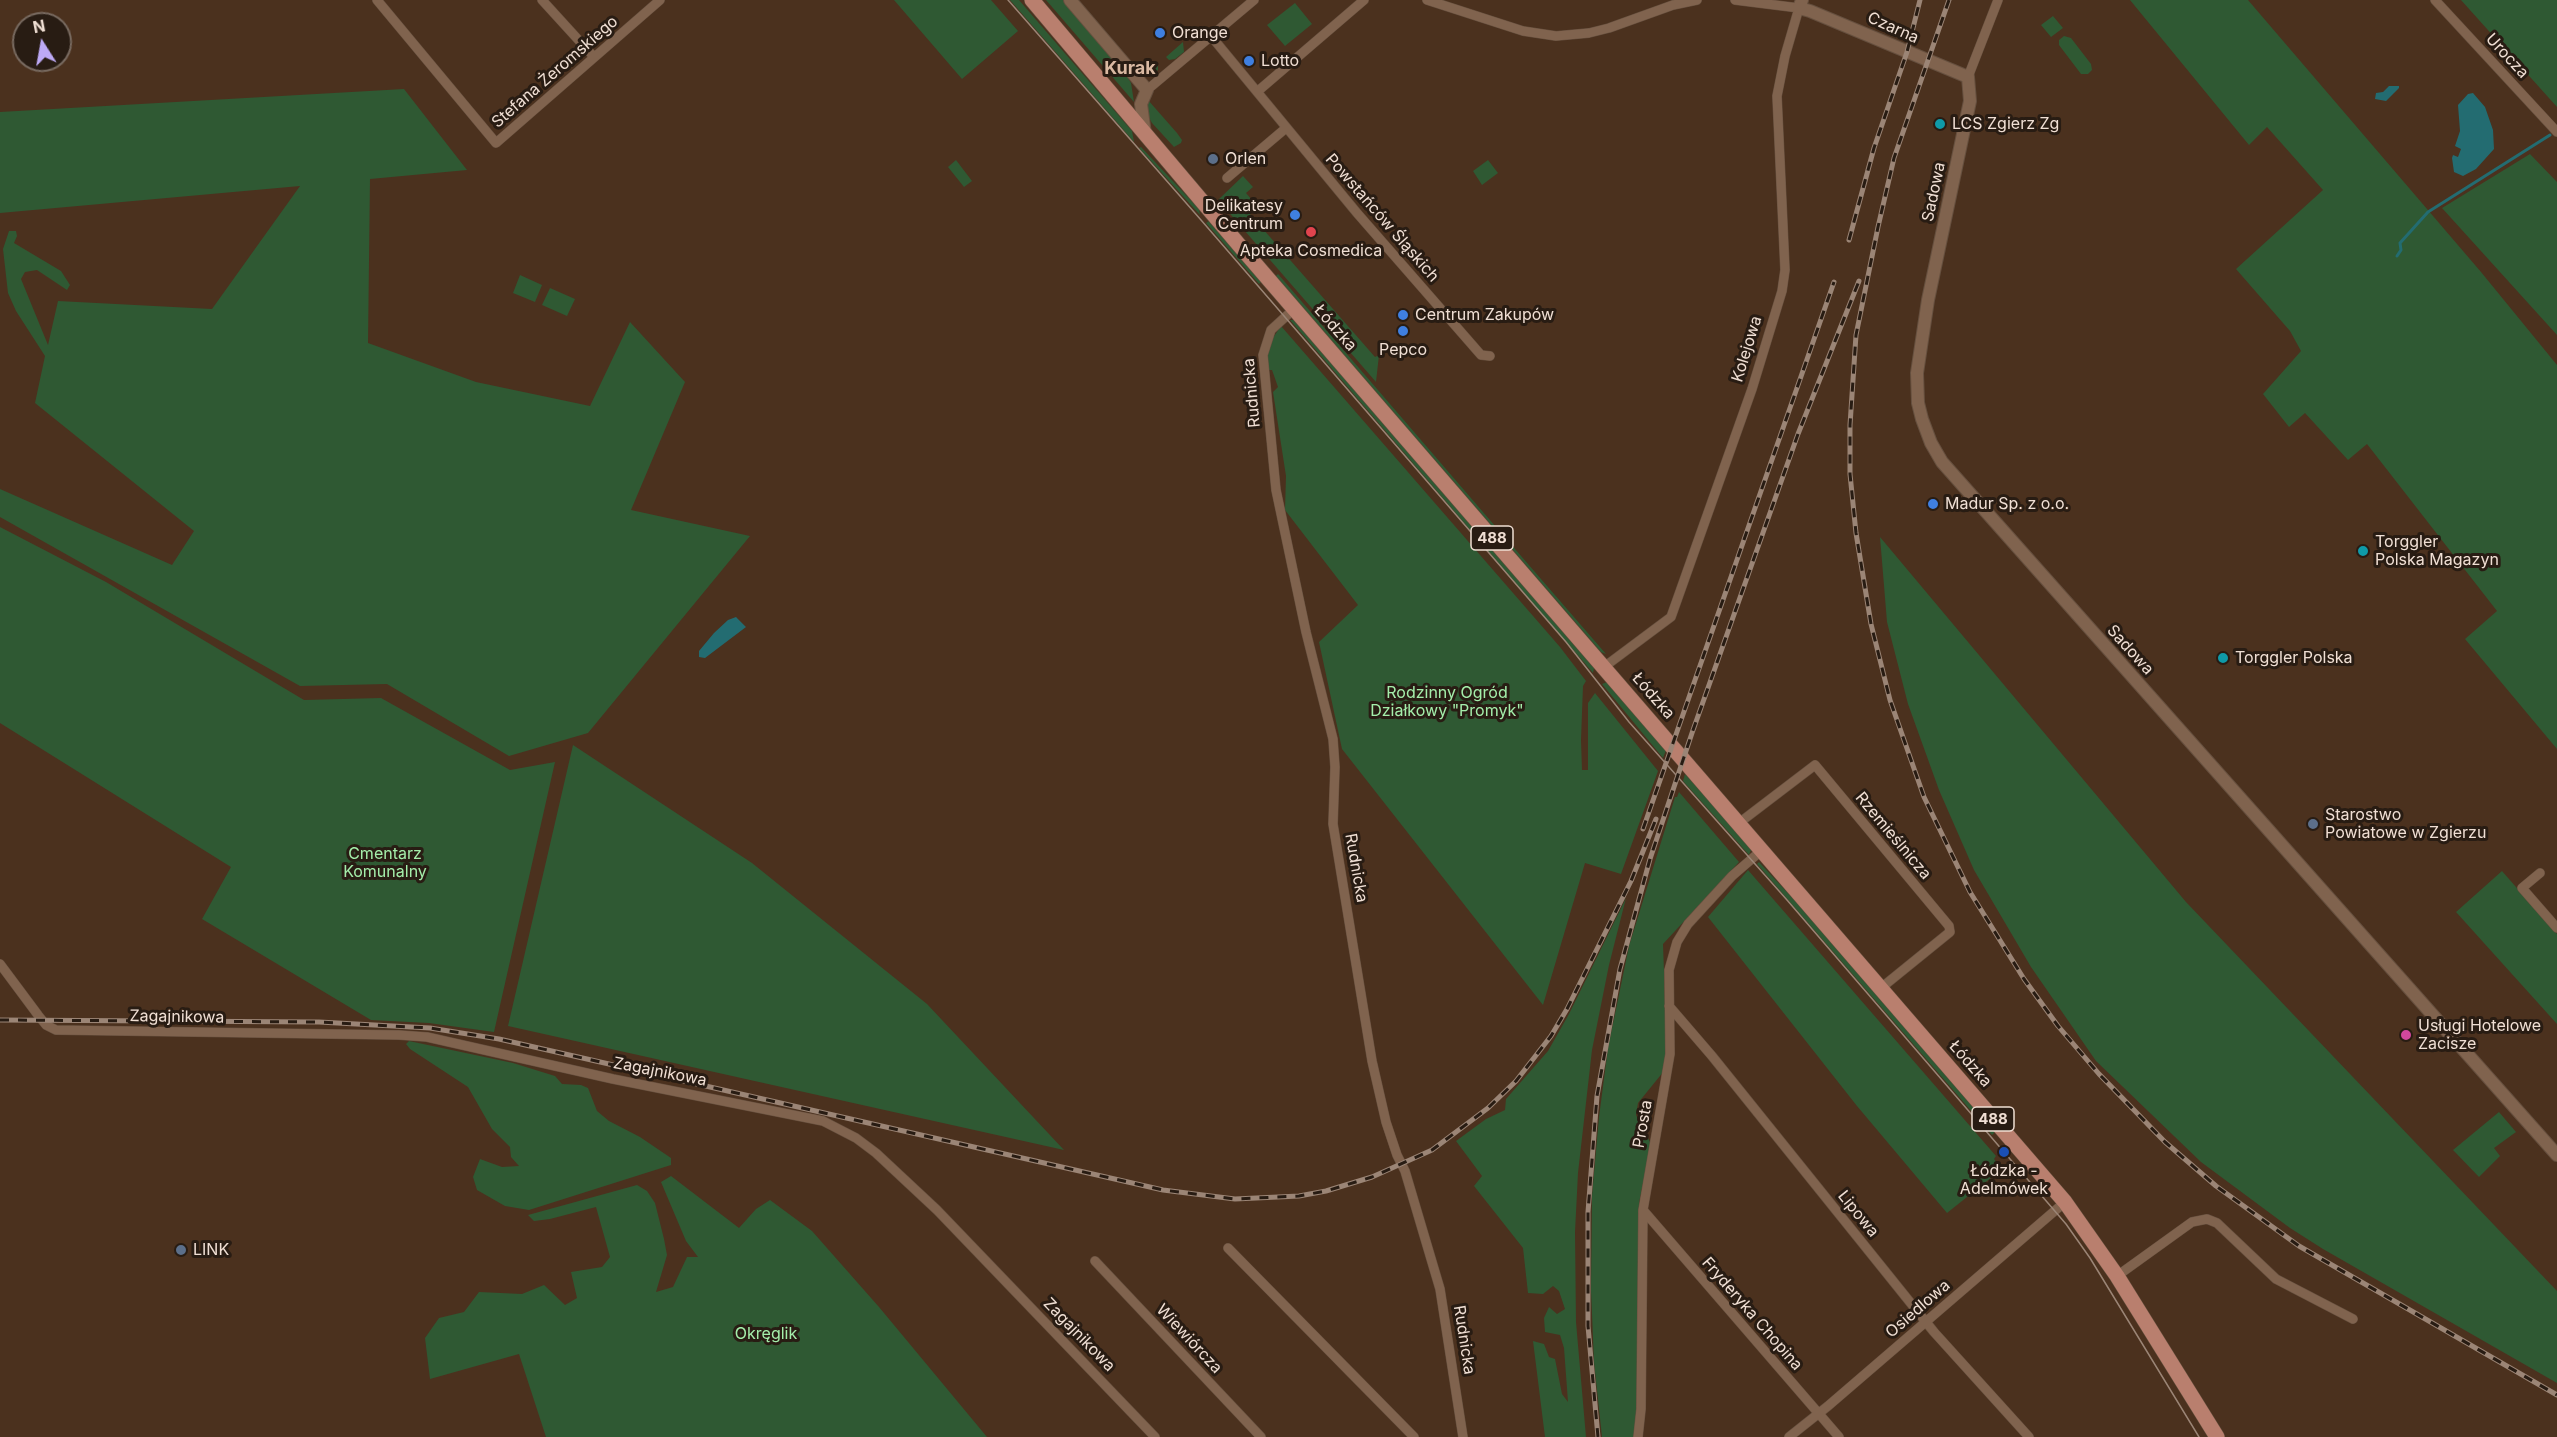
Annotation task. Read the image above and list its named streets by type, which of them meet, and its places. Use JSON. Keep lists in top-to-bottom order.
{
  "streets": {
    "main road": ["Łódzka", "488"],
    "street": [
      "Czarna",
      "Urocza",
      "Stefana Żeromskiego",
      "Sadowa",
      "Powstańców Śląskich",
      "Kolejowa",
      "Rudnicka",
      "Rzemieślnicza",
      "Zagajnikowa",
      "Prosta",
      "Lipowa",
      "Osiedlowa",
      "Fryderyka Chopina",
      "Wiewiórcza"
    ]
  },
  "crossings": [
    ["Czarna", "Sadowa"],
    ["Czarna", "Kolejowa"],
    ["Łódzka", "Kolejowa"],
    ["Łódzka", "Rudnicka"],
    ["Łódzka", "Rzemieślnicza"],
    ["Łódzka", "Prosta"],
    ["Łódzka", "Osiedlowa"],
    ["Prosta", "Lipowa"],
    ["Prosta", "Fryderyka Chopina"],
    ["Lipowa", "Osiedlowa"],
    ["Osiedlowa", "Fryderyka Chopina"]
  ],
  "districts": ["Kurak"],
  "parks": ["Rodzinny Ogród Działkowy \"Promyk\"", "Cmentarz Komunalny", "Okręglik"],
  "places": [
    "Orange",
    "Lotto",
    "LCS Zgierz Zg",
    "Orlen",
    "Delikatesy Centrum",
    "Apteka Cosmedica",
    "Centrum Zakupów",
    "Pepco",
    "Madur Sp. z o.o.",
    "Torggler Polska Magazyn",
    "Torggler Polska",
    "Starostwo Powiatowe w Zgierzu",
    "Usługi Hotelowe Zacisze",
    "Łódzka - Adelmówek",
    "LINK"
  ],
  "north": "top"
}
